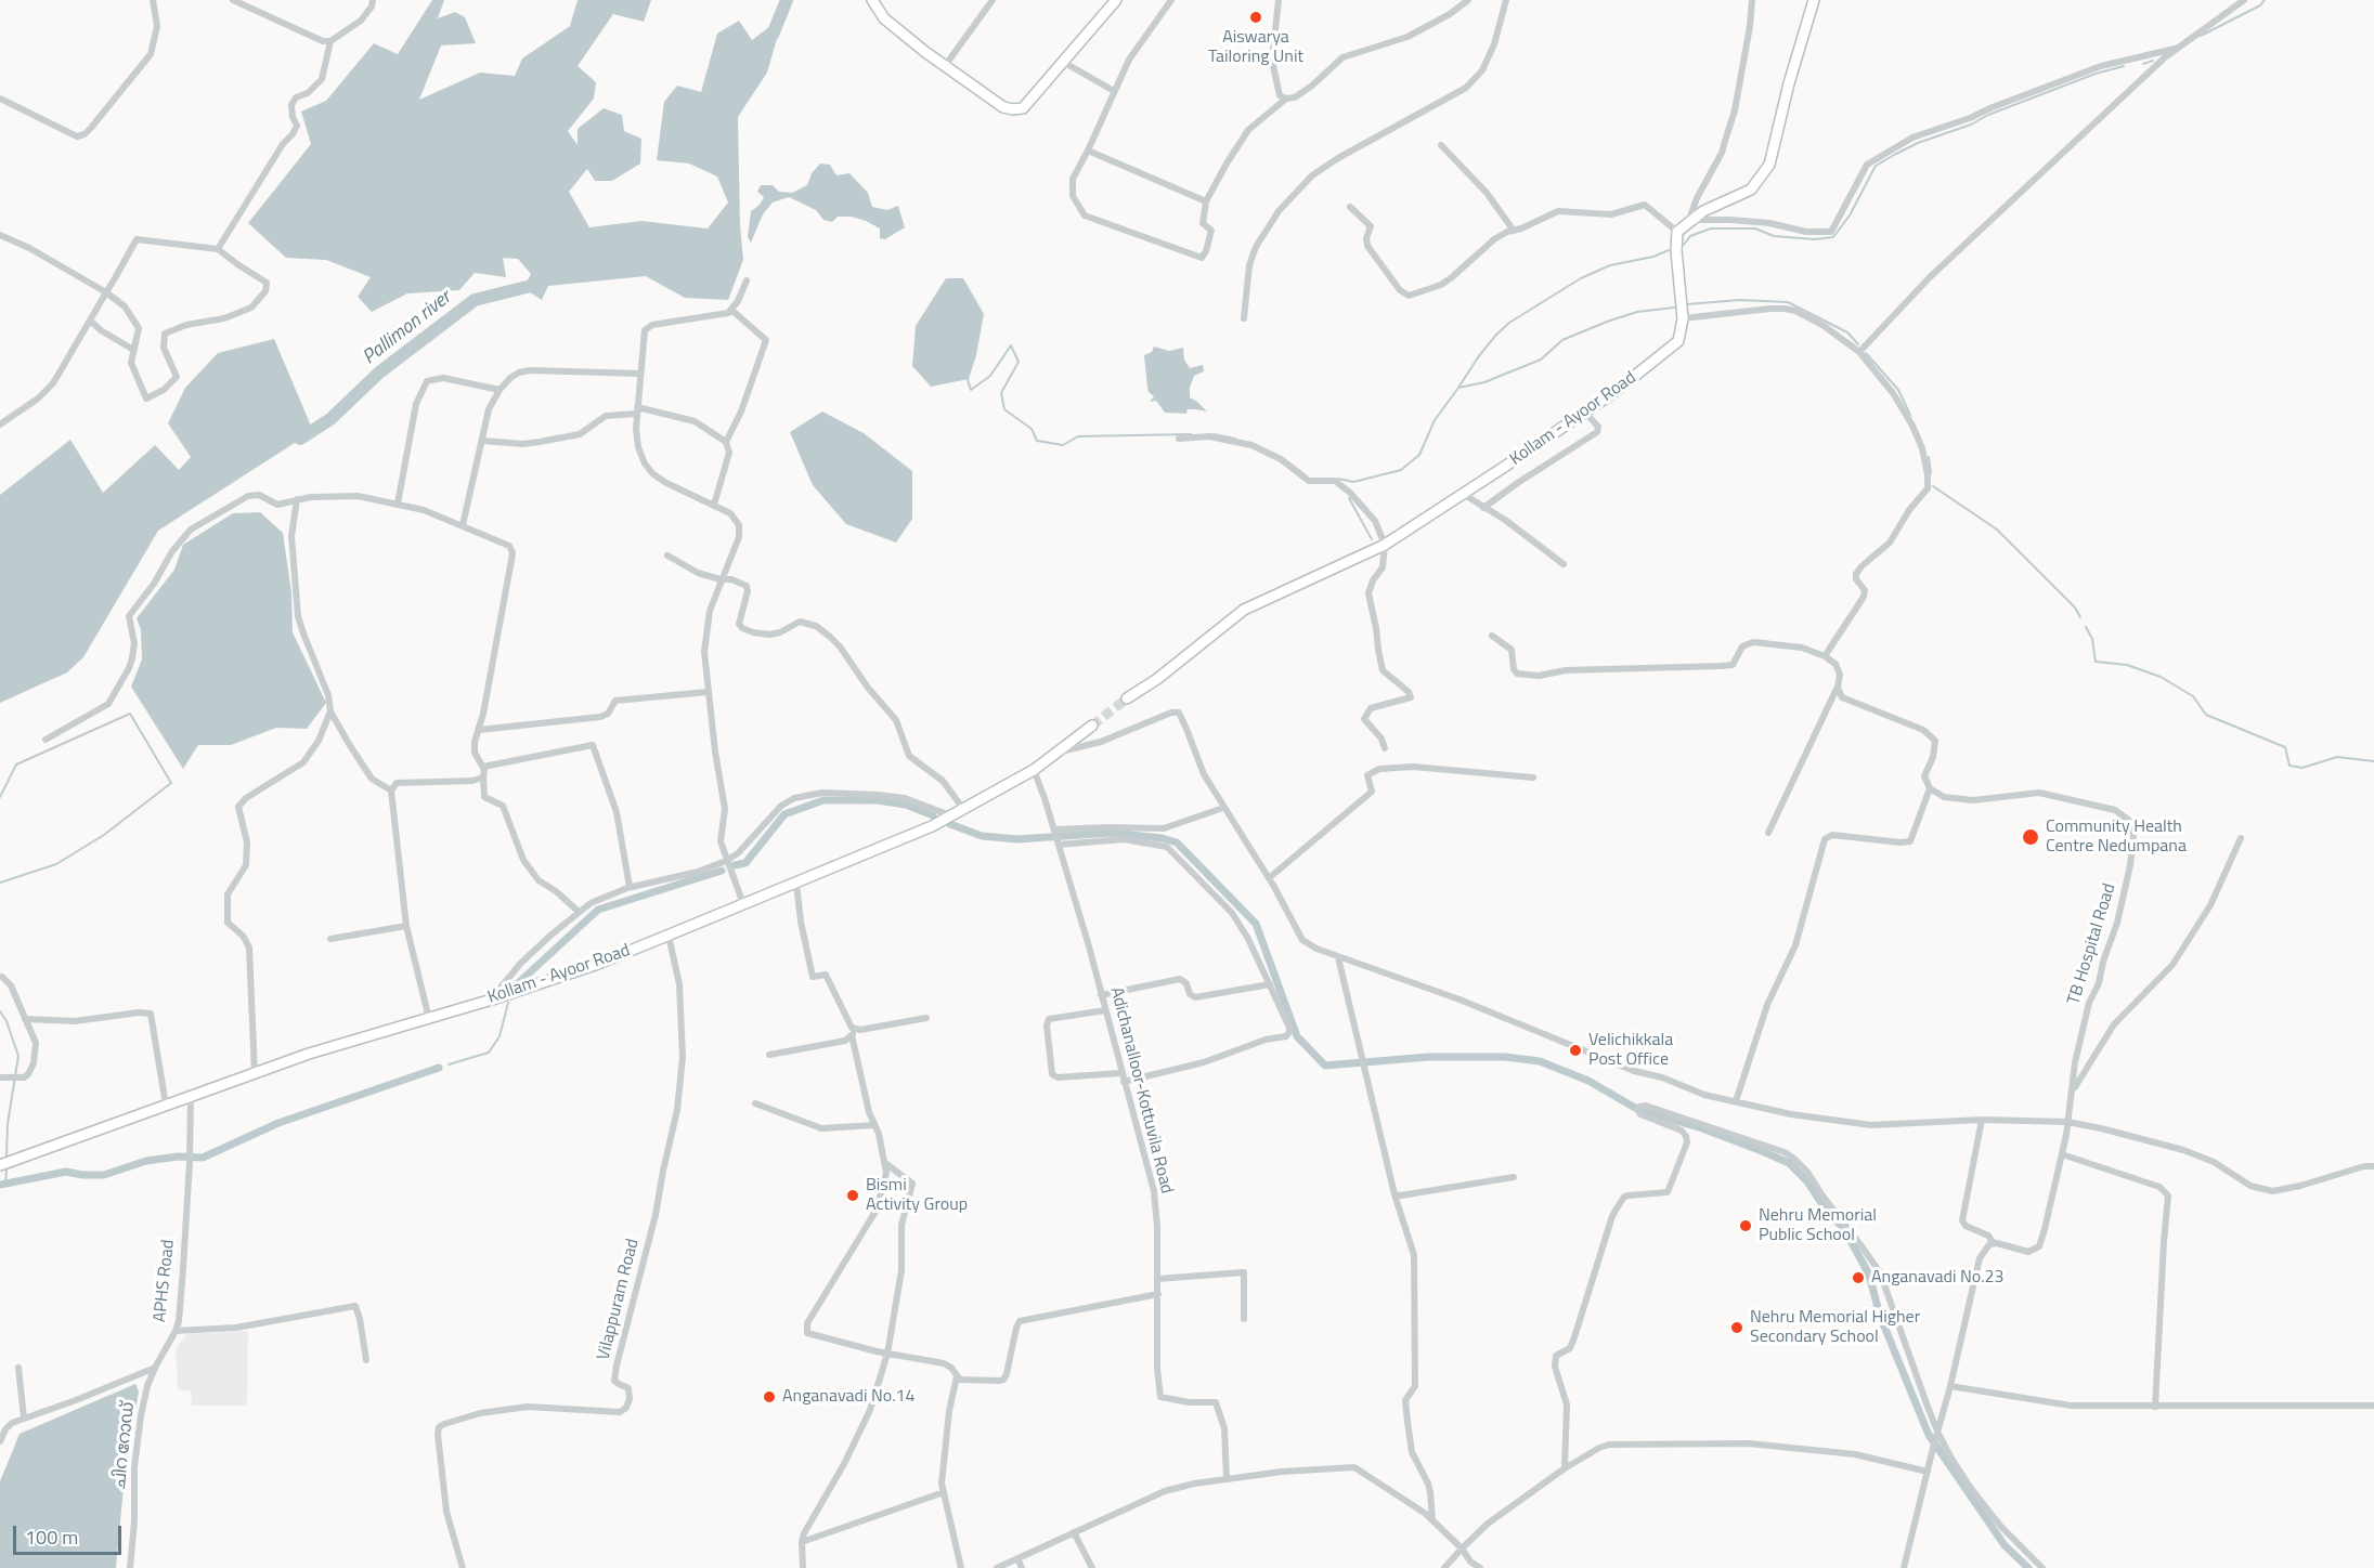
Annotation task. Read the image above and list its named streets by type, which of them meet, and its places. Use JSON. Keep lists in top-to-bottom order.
{
  "streets": {
    "main road": ["Kollam - Ayoor Road"],
    "street": [
      "TB Hospital Road",
      "Adichanalloor-Kottuvila Road",
      "APHS Road",
      "Vilappuram Road",
      "ചിറ റോഡ്"
    ]
  },
  "crossings": [
    ["Kollam - Ayoor Road", "Adichanalloor-Kottuvila Road"],
    ["Kollam - Ayoor Road", "APHS Road"],
    ["Kollam - Ayoor Road", "Vilappuram Road"],
    ["APHS Road", "ചിറ റോഡ്"]
  ],
  "water": ["Pallimon river"],
  "places": [
    "Aiswarya Tailoring Unit",
    "Community Health Centre Nedumpana",
    "Velichikkala Post Office",
    "Bismi Activity Group",
    "Nehru Memorial Public School",
    "Anganavadi No.23",
    "Nehru Memorial Higher Secondary School",
    "Anganavadi No.14"
  ],
  "scale_bar": "100 m"
}
